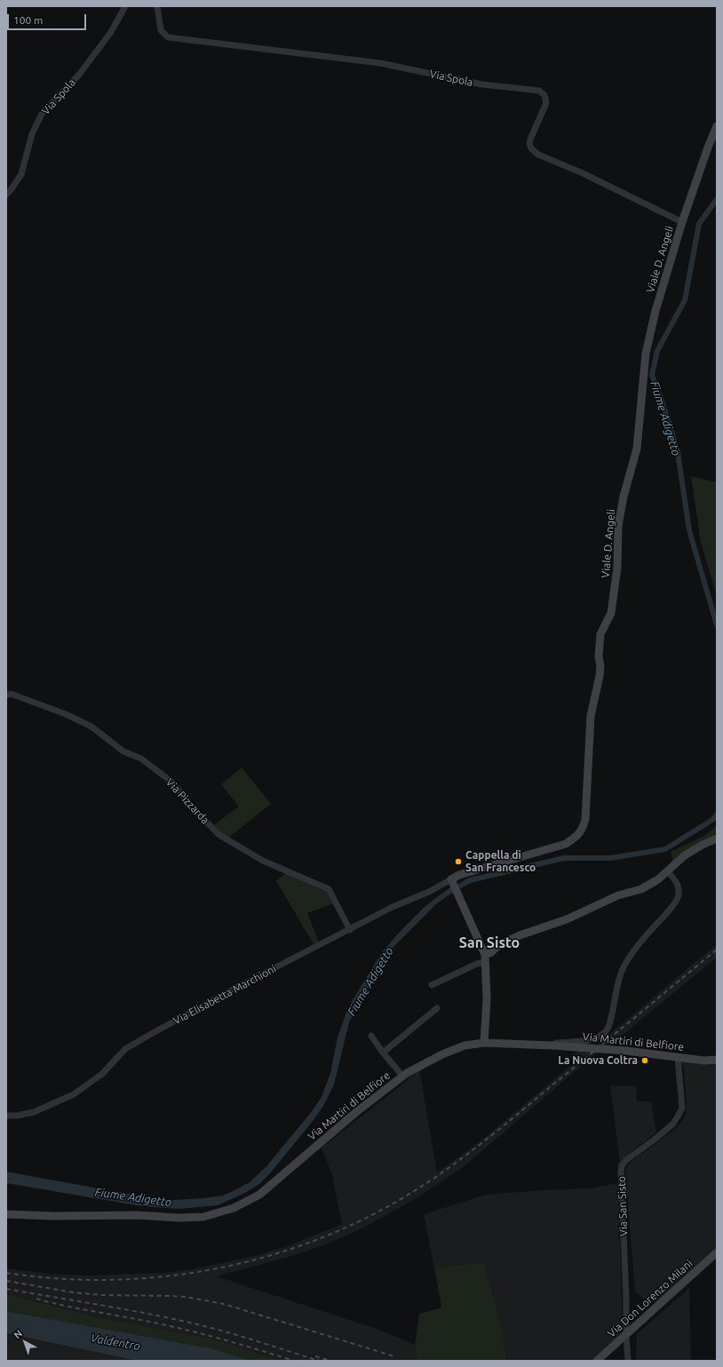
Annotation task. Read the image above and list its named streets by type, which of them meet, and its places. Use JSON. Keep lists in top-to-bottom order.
{
  "streets": {
    "street": [
      "Via Spola",
      "Viale D. Angeli",
      "Via Pizzarda",
      "Via Elisabetta Marchioni",
      "Via Martiri di Belfiore",
      "Via San Sisto",
      "Via Don Lorenzo Milani"
    ]
  },
  "crossings": [
    ["Via Spola", "Viale D. Angeli"],
    ["Viale D. Angeli", "Via Elisabetta Marchioni"],
    ["Via Pizzarda", "Via Elisabetta Marchioni"],
    ["Via Martiri di Belfiore", "Via San Sisto"],
    ["Via San Sisto", "Via Don Lorenzo Milani"]
  ],
  "districts": ["San Sisto"],
  "water": ["Fiume Adigetto", "Valdentro"],
  "places": ["Cappella di San Francesco", "La Nuova Coltra"],
  "scale_bar": "100 m",
  "north": "top left"
}
